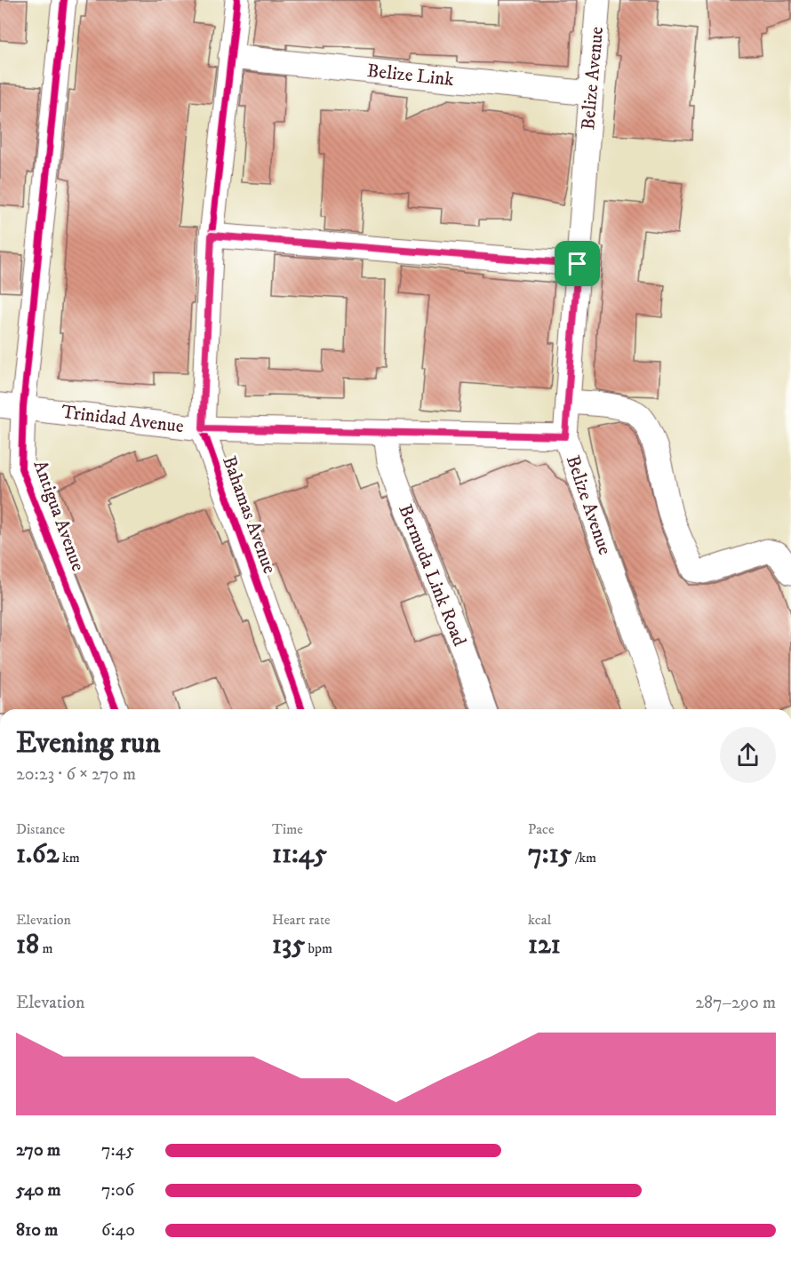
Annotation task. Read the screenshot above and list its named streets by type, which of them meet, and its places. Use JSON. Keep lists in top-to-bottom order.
{
  "streets": {
    "street": [
      "Belize Link",
      "Belize Avenue",
      "Trinidad Avenue",
      "Bahamas Avenue",
      "Antigua Avenue",
      "Bermuda Link Road"
    ]
  },
  "crossings": [
    ["Belize Link", "Belize Avenue"],
    ["Belize Link", "Bahamas Avenue"],
    ["Belize Avenue", "Trinidad Avenue"],
    ["Trinidad Avenue", "Bahamas Avenue"],
    ["Trinidad Avenue", "Antigua Avenue"],
    ["Trinidad Avenue", "Bermuda Link Road"]
  ],
  "page": {
    "heading": ["Evening run", "20:23 · 6 × 270 m"],
    "stats": [
      ["Distance", "1.62 km"],
      ["Time", "11:45"],
      ["Pace", "7:15 /km"],
      ["Elevation", "18 m"],
      ["Heart rate", "135 bpm"],
      ["kcal", "121"]
    ],
    "chart": ["Elevation", "287–290 m"],
    "list": [
      {
        "name": "270 m",
        "note": "7:45"
      },
      {
        "name": "540 m",
        "note": "7:06"
      },
      {
        "name": "810 m",
        "note": "6:40"
      }
    ]
  }
}
